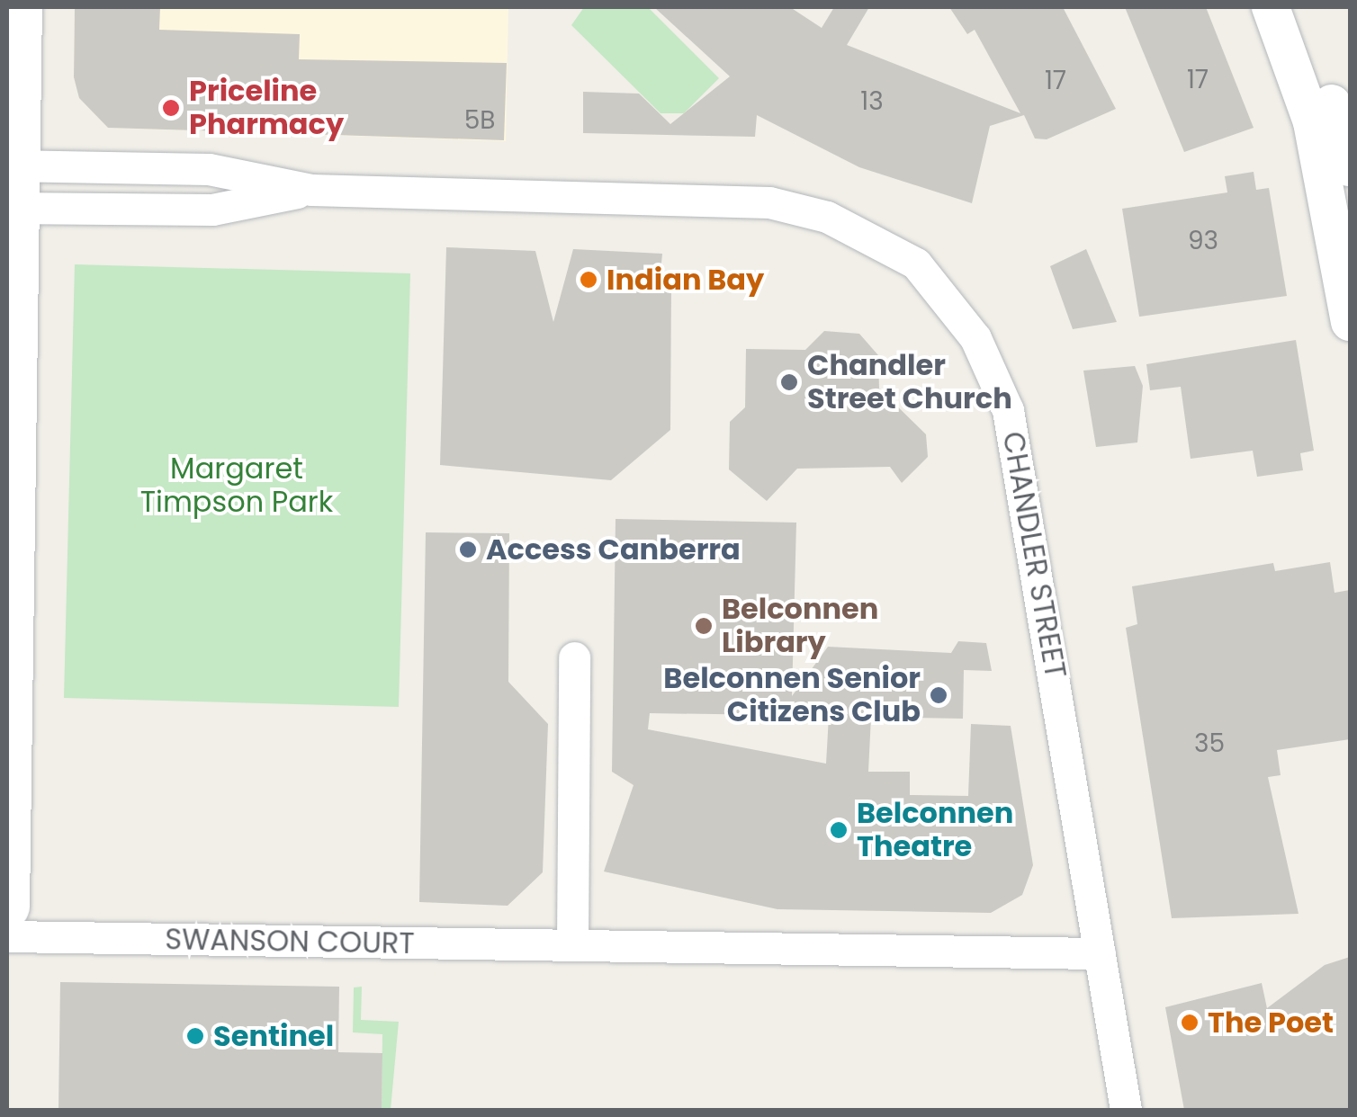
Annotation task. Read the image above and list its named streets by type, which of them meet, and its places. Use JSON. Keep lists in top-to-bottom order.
{
  "streets": {
    "street": ["CHANDLER STREET", "SWANSON COURT"]
  },
  "crossings": [
    ["CHANDLER STREET", "SWANSON COURT"]
  ],
  "parks": ["Margaret Timpson Park"],
  "places": [
    "Priceline Pharmacy",
    "Indian Bay",
    "Chandler Street Church",
    "Access Canberra",
    "Belconnen Library",
    "Belconnen Senior Citizens Club",
    "Belconnen Theatre",
    "The Poet",
    "Sentinel"
  ],
  "house_numbers": [
    "17",
    "17",
    "13",
    "5B",
    "93",
    "35"
  ]
}
